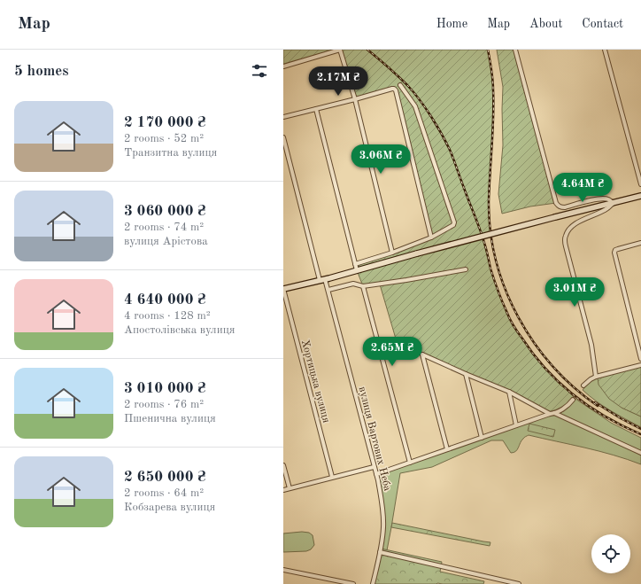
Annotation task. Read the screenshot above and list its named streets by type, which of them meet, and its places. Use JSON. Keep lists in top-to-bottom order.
{
  "streets": {
    "street": ["Хортицька вулиця", "вулиця Вартових Неба"]
  },
  "page": {
    "header": "Map",
    "nav": [
      "Home",
      "Map",
      "About",
      "Contact"
    ],
    "heading": "5 homes",
    "price": [
      "2.17M ₴",
      "3.06M ₴",
      "4.64M ₴",
      "3.01M ₴",
      "2.65M ₴"
    ],
    "list": [
      {
        "name": "2 170 000 ₴",
        "note": "2 rooms · 52 m² · Транзитна вулиця"
      },
      {
        "name": "3 060 000 ₴",
        "note": "2 rooms · 74 m² · вулиця Арістова"
      },
      {
        "name": "4 640 000 ₴",
        "note": "4 rooms · 128 m² · Апостолівська вулиця"
      },
      {
        "name": "3 010 000 ₴",
        "note": "2 rooms · 76 m² · Пшенична вулиця"
      },
      {
        "name": "2 650 000 ₴",
        "note": "2 rooms · 64 m² · Кобзарева вулиця"
      }
    ]
  }
}
